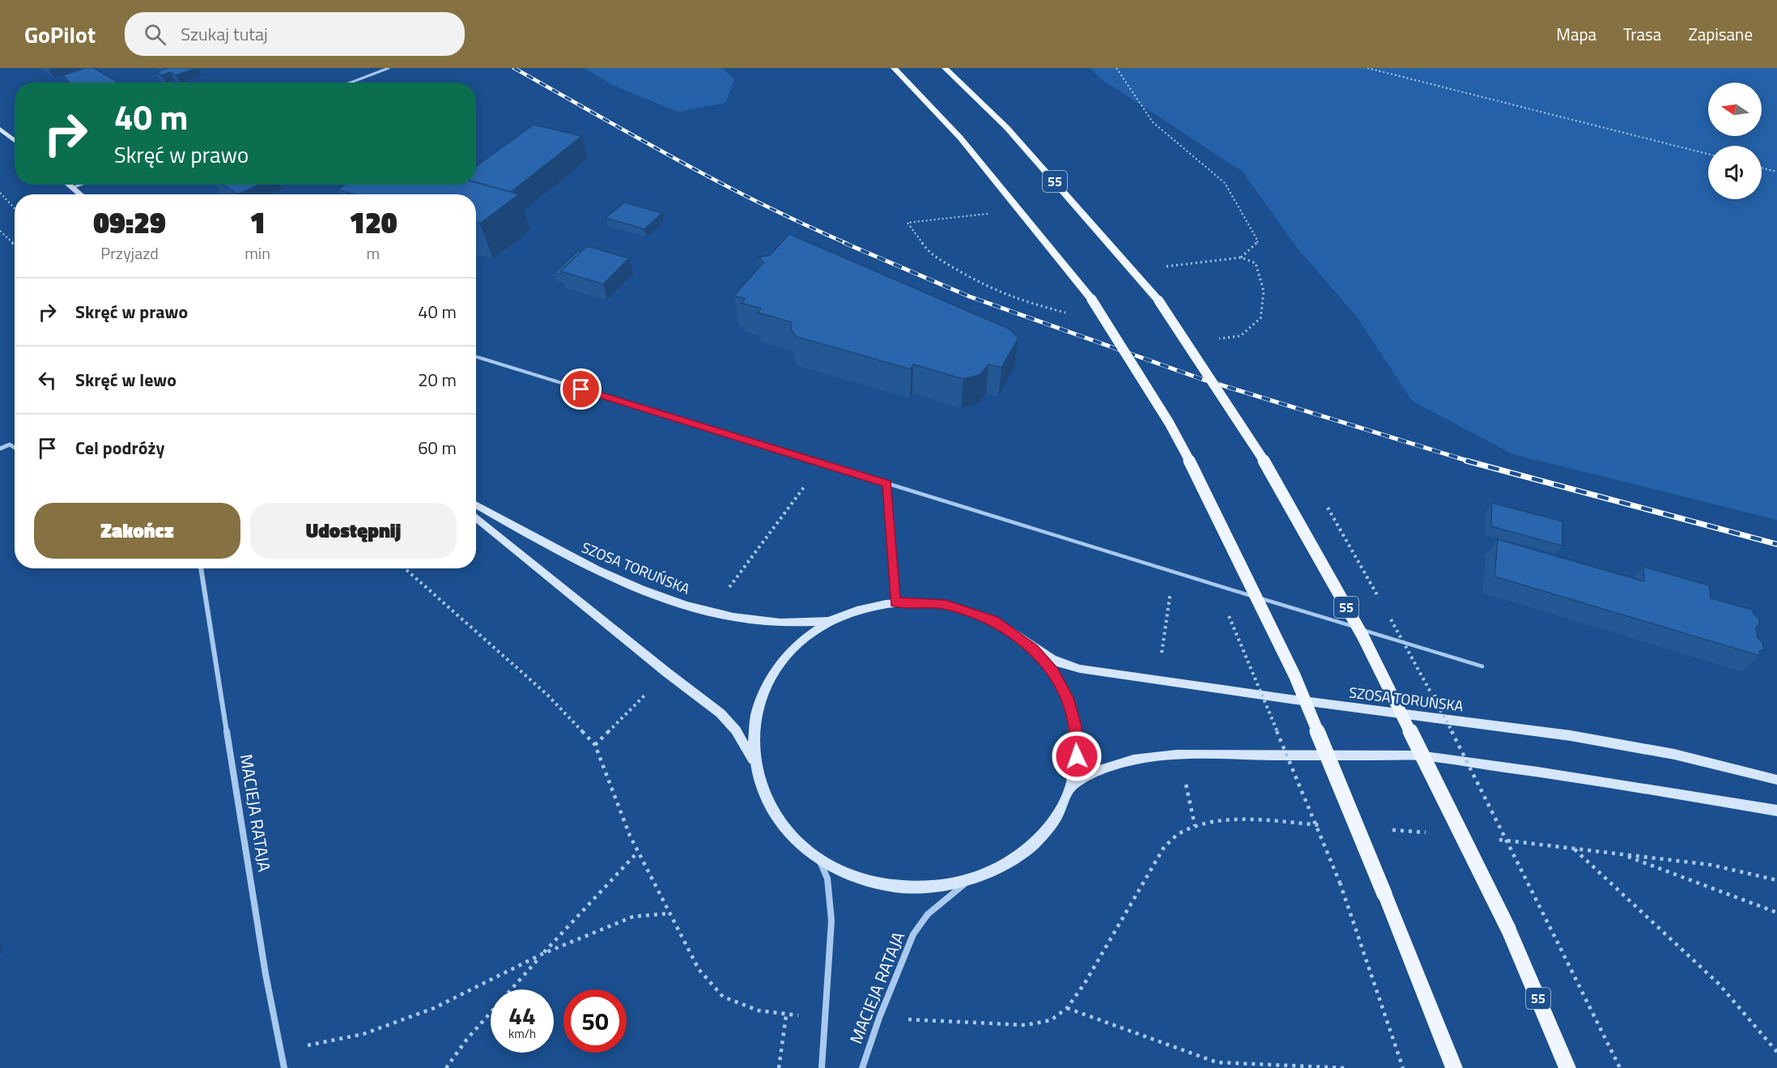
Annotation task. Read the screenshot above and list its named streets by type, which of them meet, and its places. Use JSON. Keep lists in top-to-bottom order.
{
  "streets": {
    "main road": ["55", "SZOSA TORUŃSKA"],
    "street": ["MACIEJA RATAJA"]
  },
  "north": "left",
  "page": {
    "header": "GoPilot",
    "search": "Szukaj tutaj",
    "nav": ["Mapa", "Trasa", "Zapisane"],
    "turn": ["40 m", "Skręć w prawo"],
    "eta": [
      "09:29",
      "Przyjazd",
      "1",
      "min",
      "120",
      "m"
    ],
    "list": [
      {
        "name": "Skręć w prawo",
        "value": "40 m"
      },
      {
        "name": "Skręć w lewo",
        "value": "20 m"
      },
      {
        "name": "Cel podróży",
        "value": "60 m"
      }
    ],
    "buttons": ["Zakończ", "Udostępnij"],
    "speed": "44 km/h",
    "limit": "50"
  }
}
